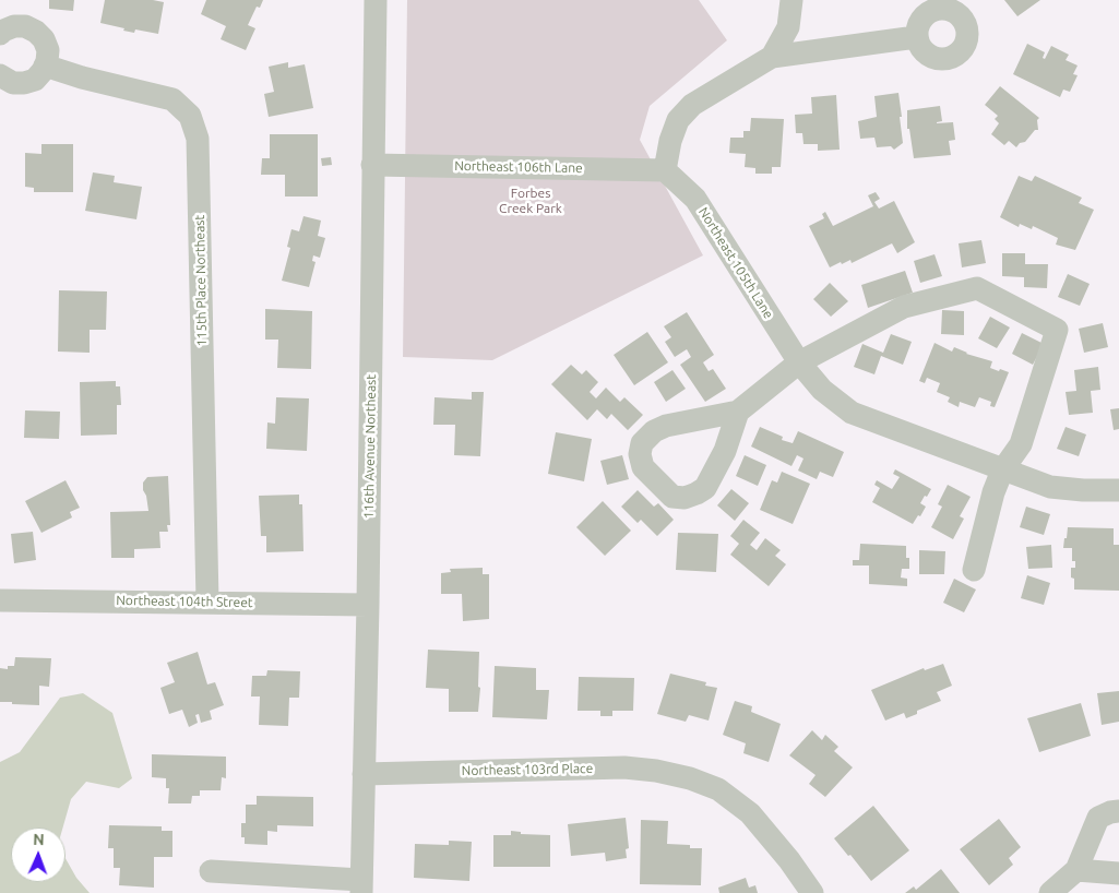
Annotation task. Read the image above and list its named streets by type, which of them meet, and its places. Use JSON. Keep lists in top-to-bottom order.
{
  "streets": {
    "street": [
      "Northeast 106th Lane",
      "Northeast 105th Lane",
      "115th Place Northeast",
      "116th Avenue Northeast",
      "Northeast 104th Street",
      "Northeast 103rd Place"
    ]
  },
  "crossings": [
    ["Northeast 106th Lane", "Northeast 105th Lane"],
    ["Northeast 106th Lane", "116th Avenue Northeast"],
    ["115th Place Northeast", "Northeast 104th Street"],
    ["116th Avenue Northeast", "Northeast 104th Street"],
    ["116th Avenue Northeast", "Northeast 103rd Place"]
  ],
  "parks": ["Forbes Creek Park"],
  "north": "top"
}
